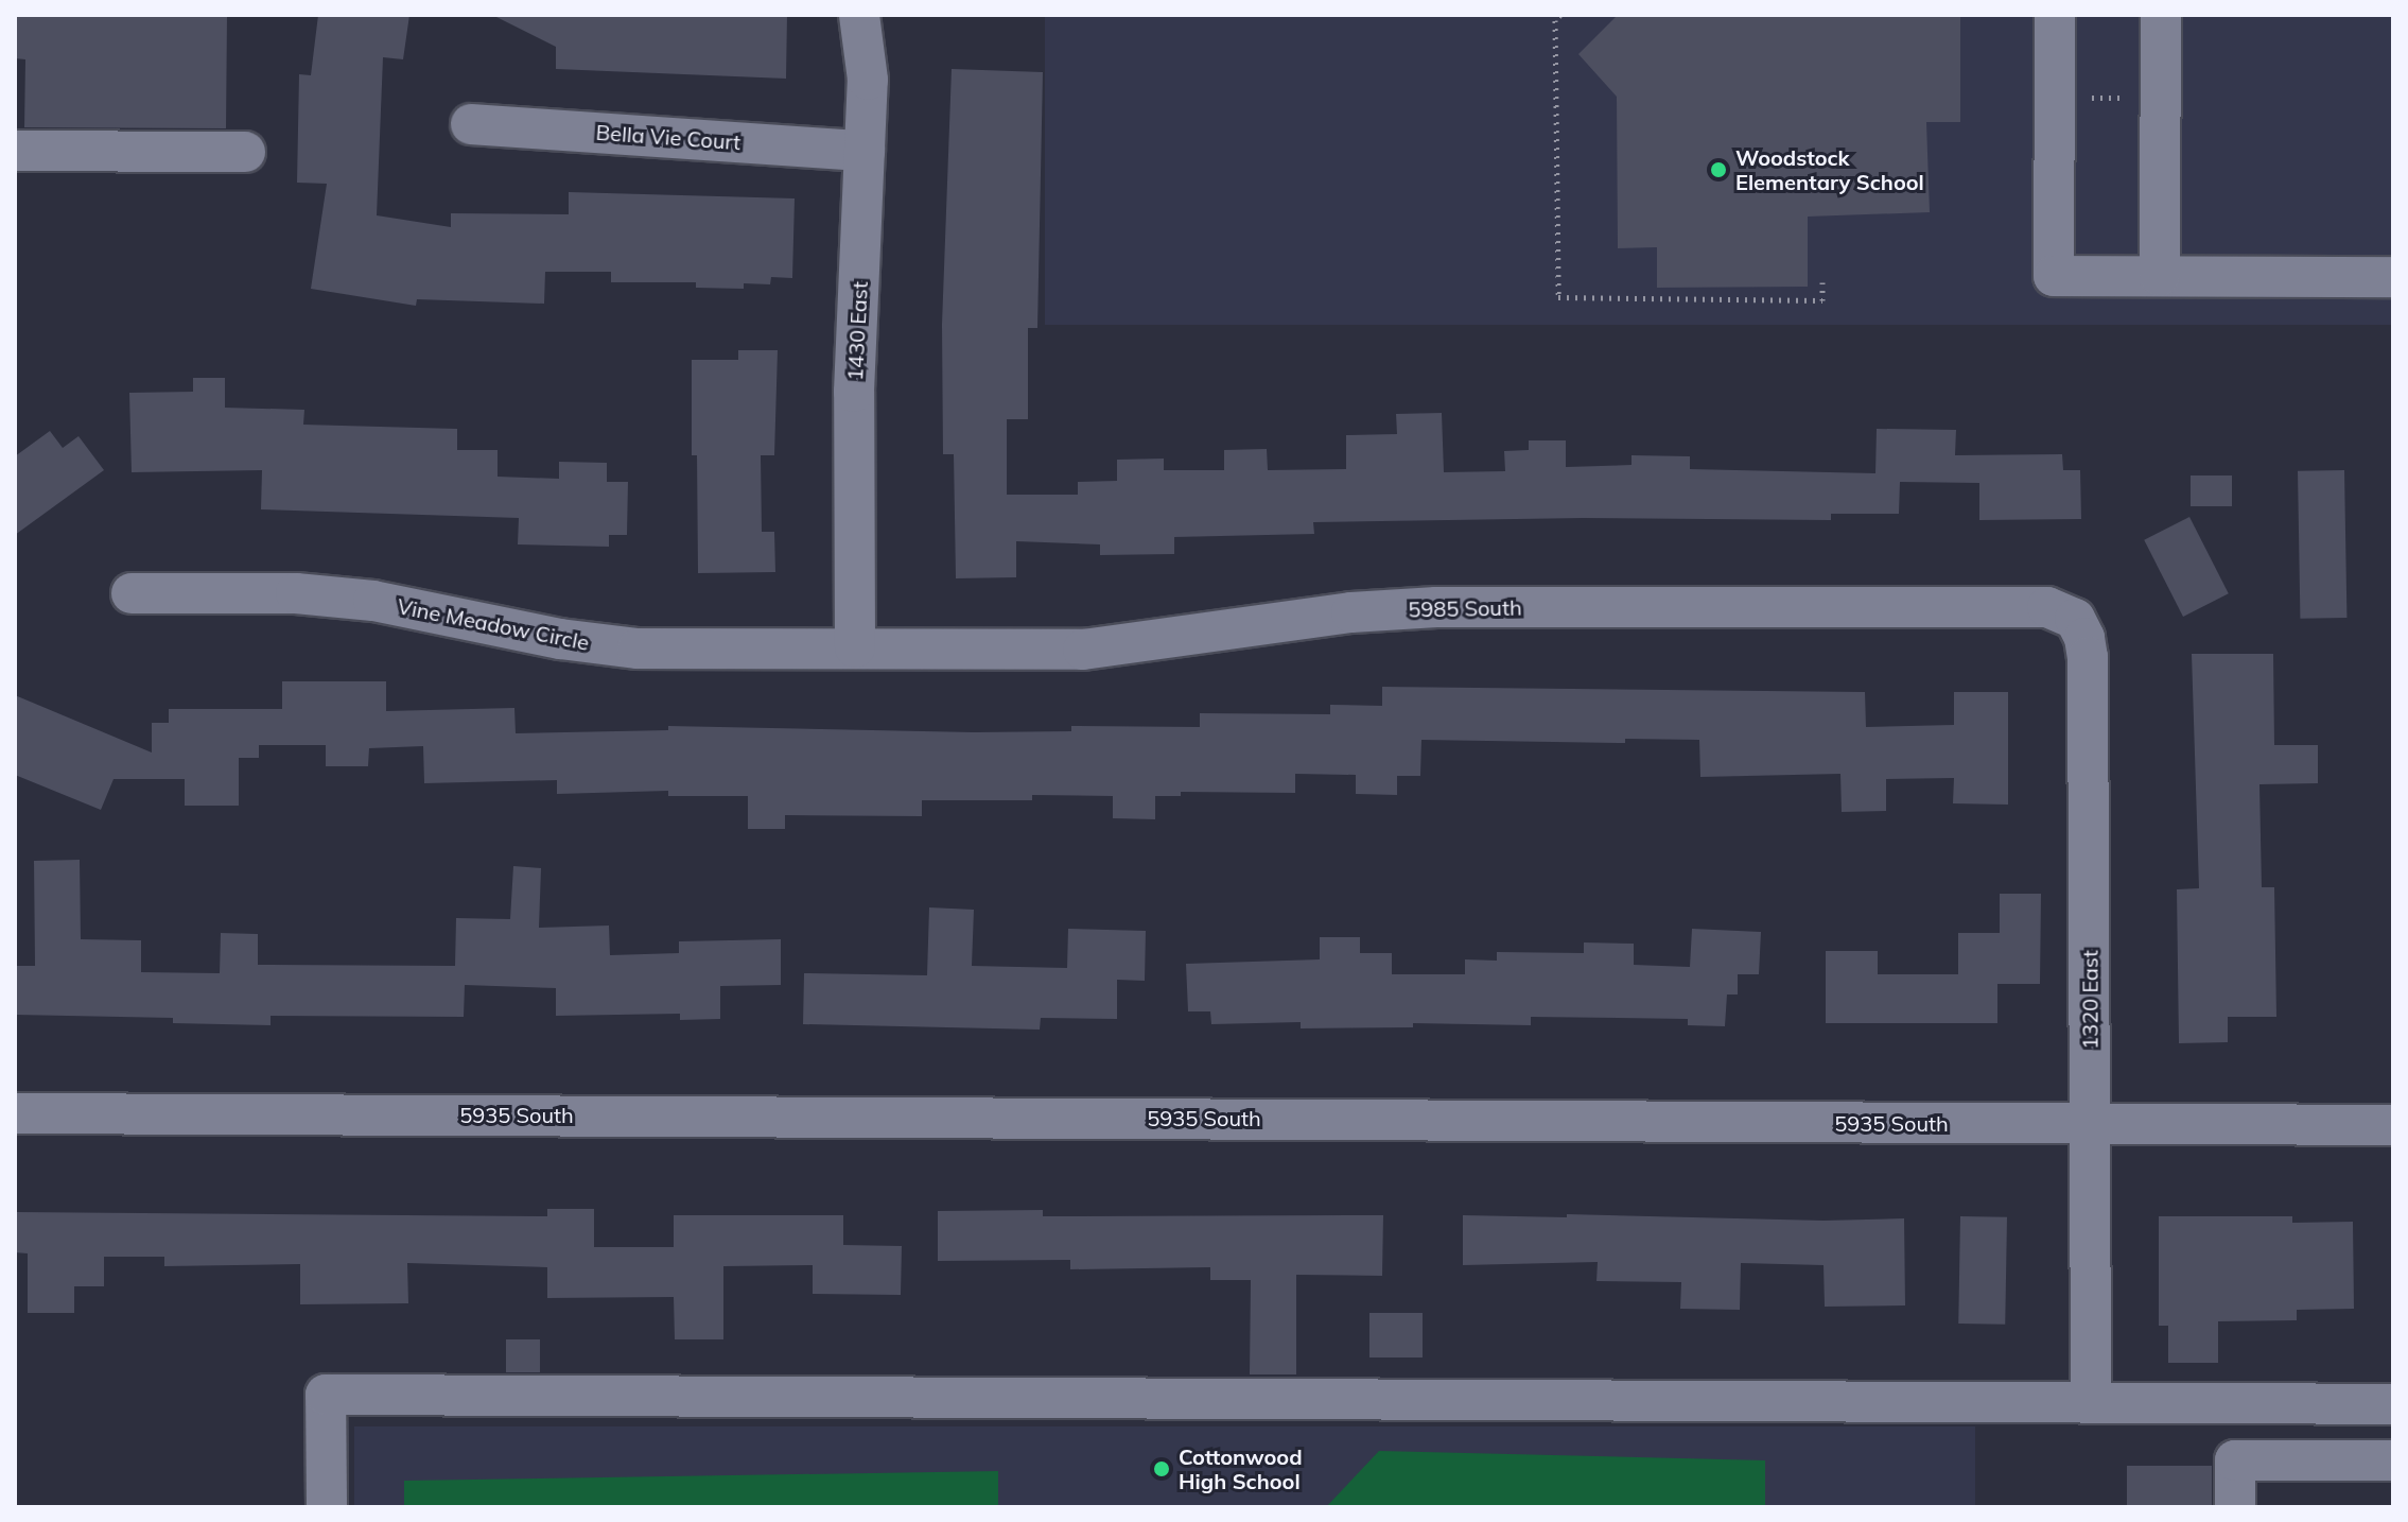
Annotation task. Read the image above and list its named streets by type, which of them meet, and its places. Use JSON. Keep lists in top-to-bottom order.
{
  "streets": {
    "street": [
      "Bella Vie Court",
      "1430 East",
      "5985 South",
      "Vine Meadow Circle",
      "1320 East",
      "5935 South"
    ]
  },
  "crossings": [
    ["Bella Vie Court", "1430 East"],
    ["1430 East", "5985 South"],
    ["1430 East", "Vine Meadow Circle"],
    ["5985 South", "Vine Meadow Circle"],
    ["5985 South", "1320 East"],
    ["1320 East", "5935 South"]
  ],
  "places": ["Woodstock Elementary School", "Cottonwood High School"]
}
